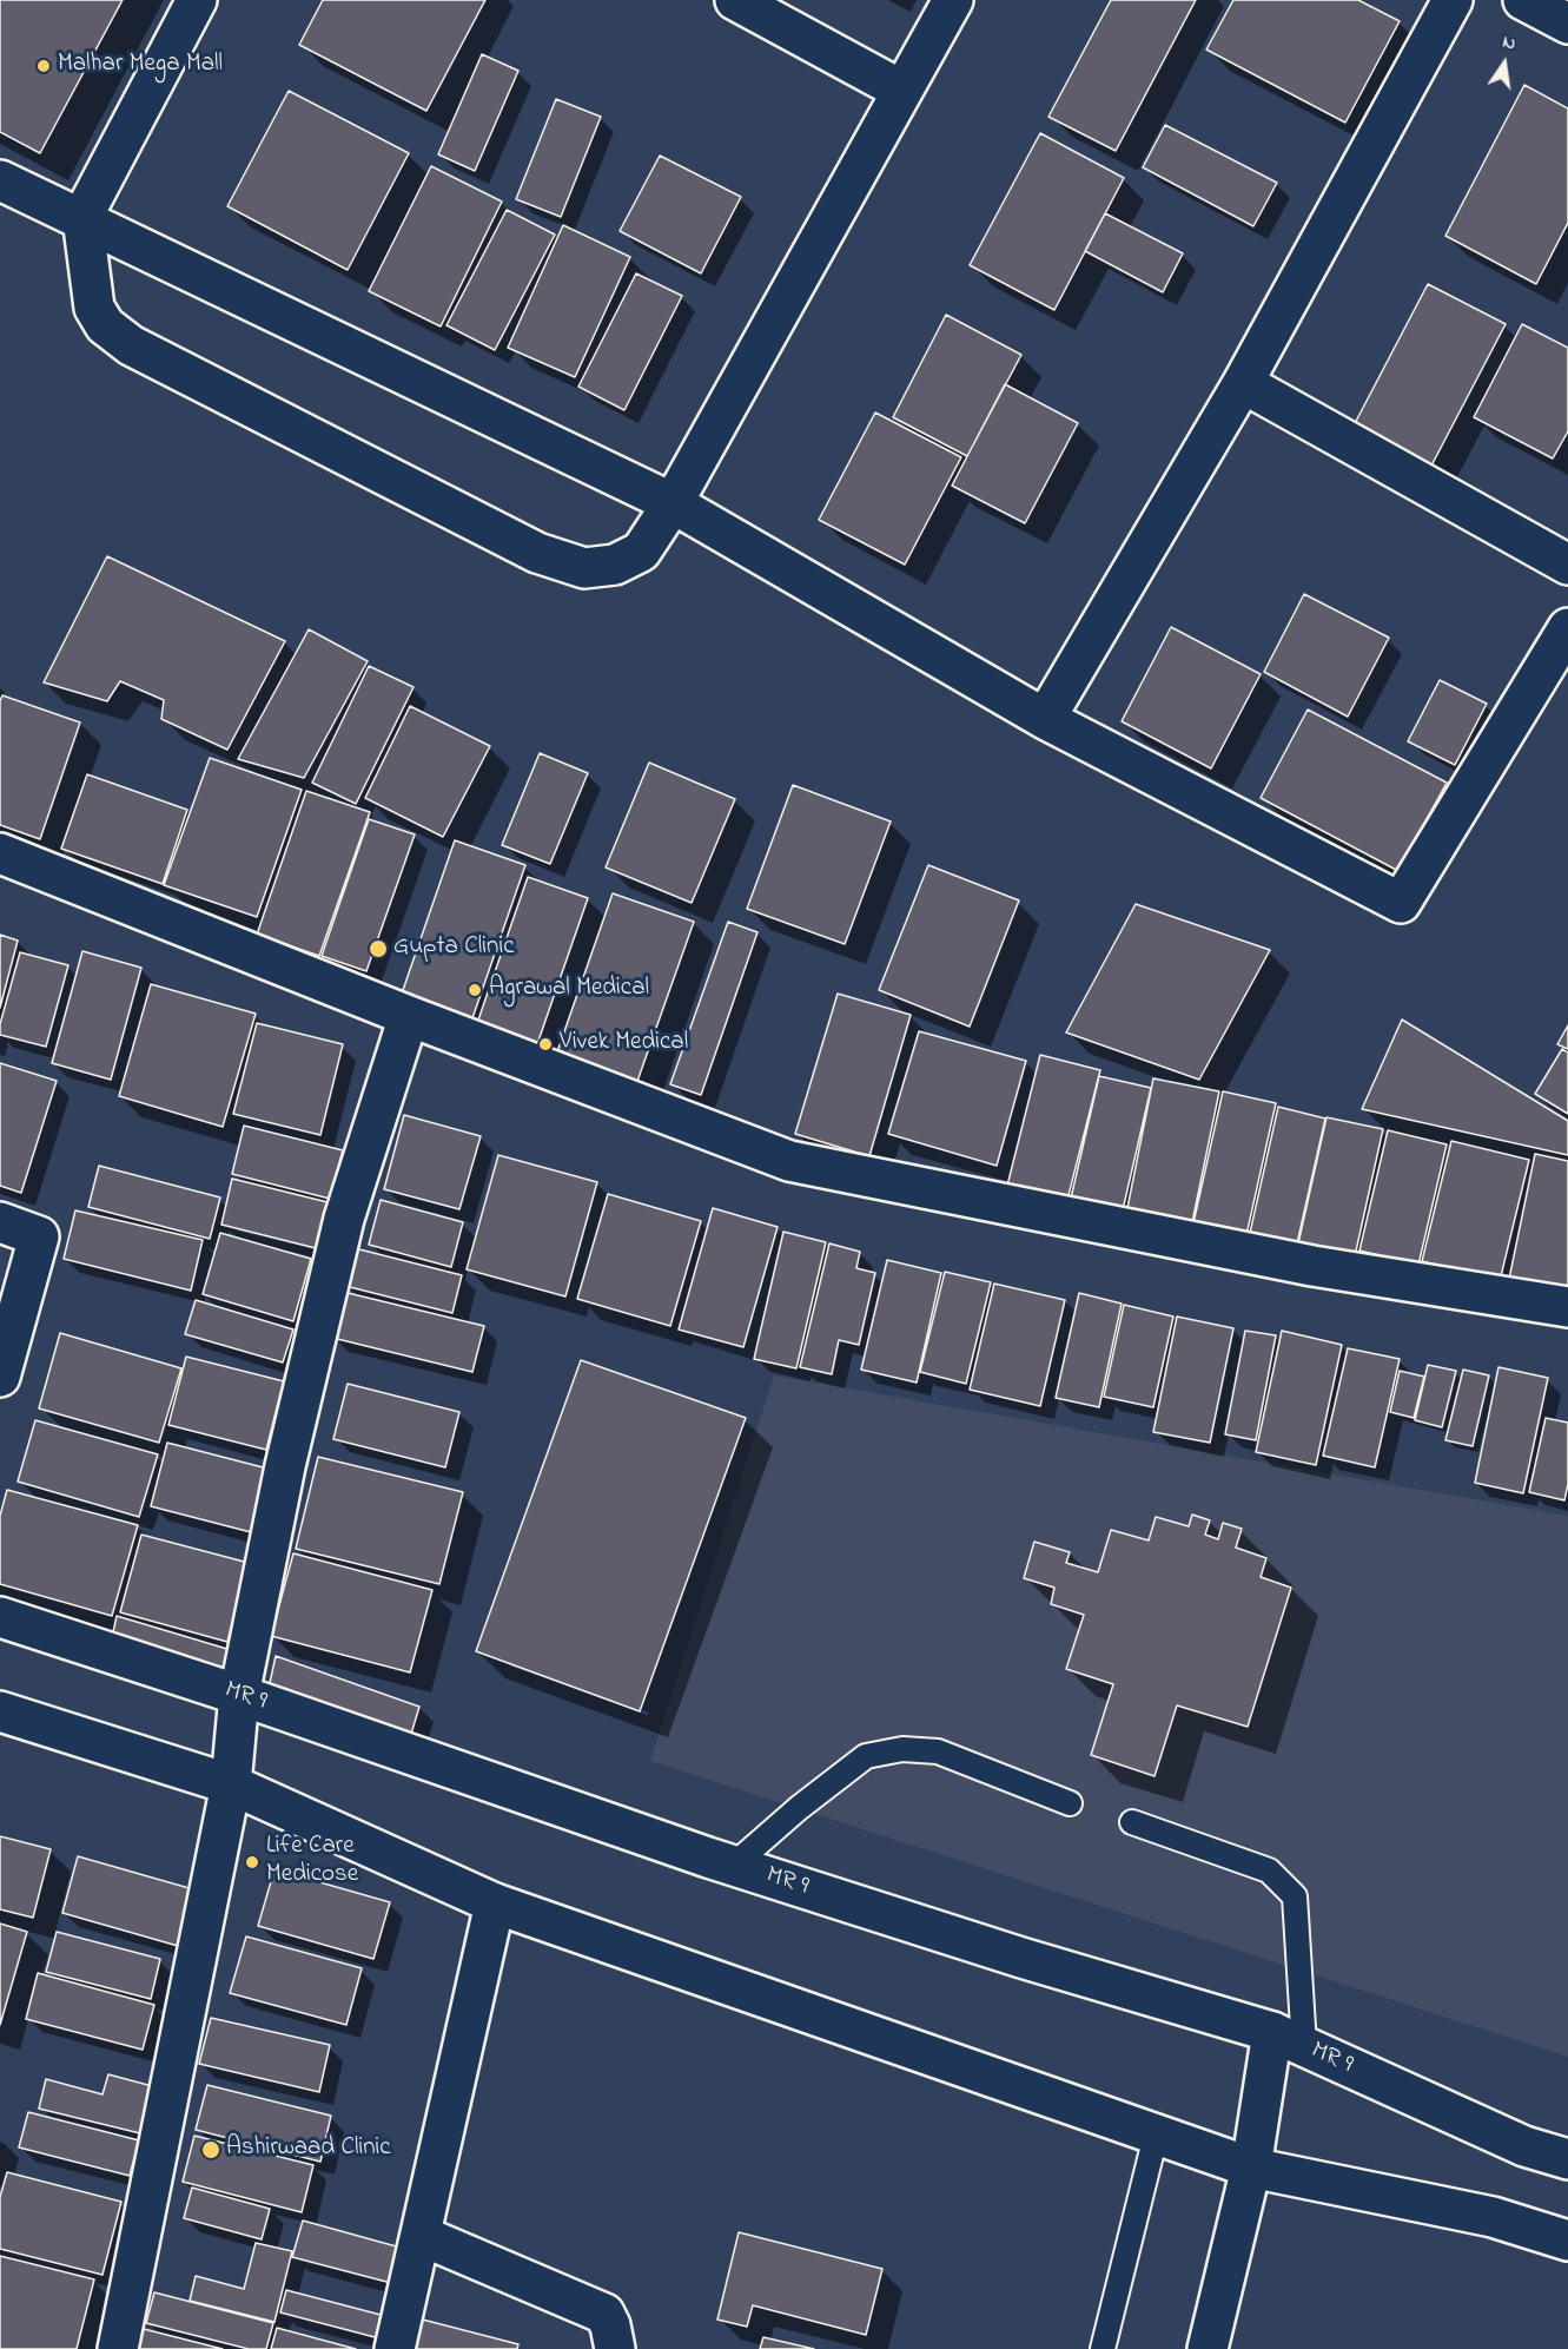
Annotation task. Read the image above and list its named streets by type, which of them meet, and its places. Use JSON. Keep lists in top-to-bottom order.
{
  "streets": {
    "street": ["MR 9"]
  },
  "places": [
    "Malhar Mega Mall",
    "Gupta Clinic",
    "Agrawal Medical",
    "Vivek Medical",
    "Life Care Medicose",
    "Ashirwaad Clinic"
  ],
  "north": "top"
}
